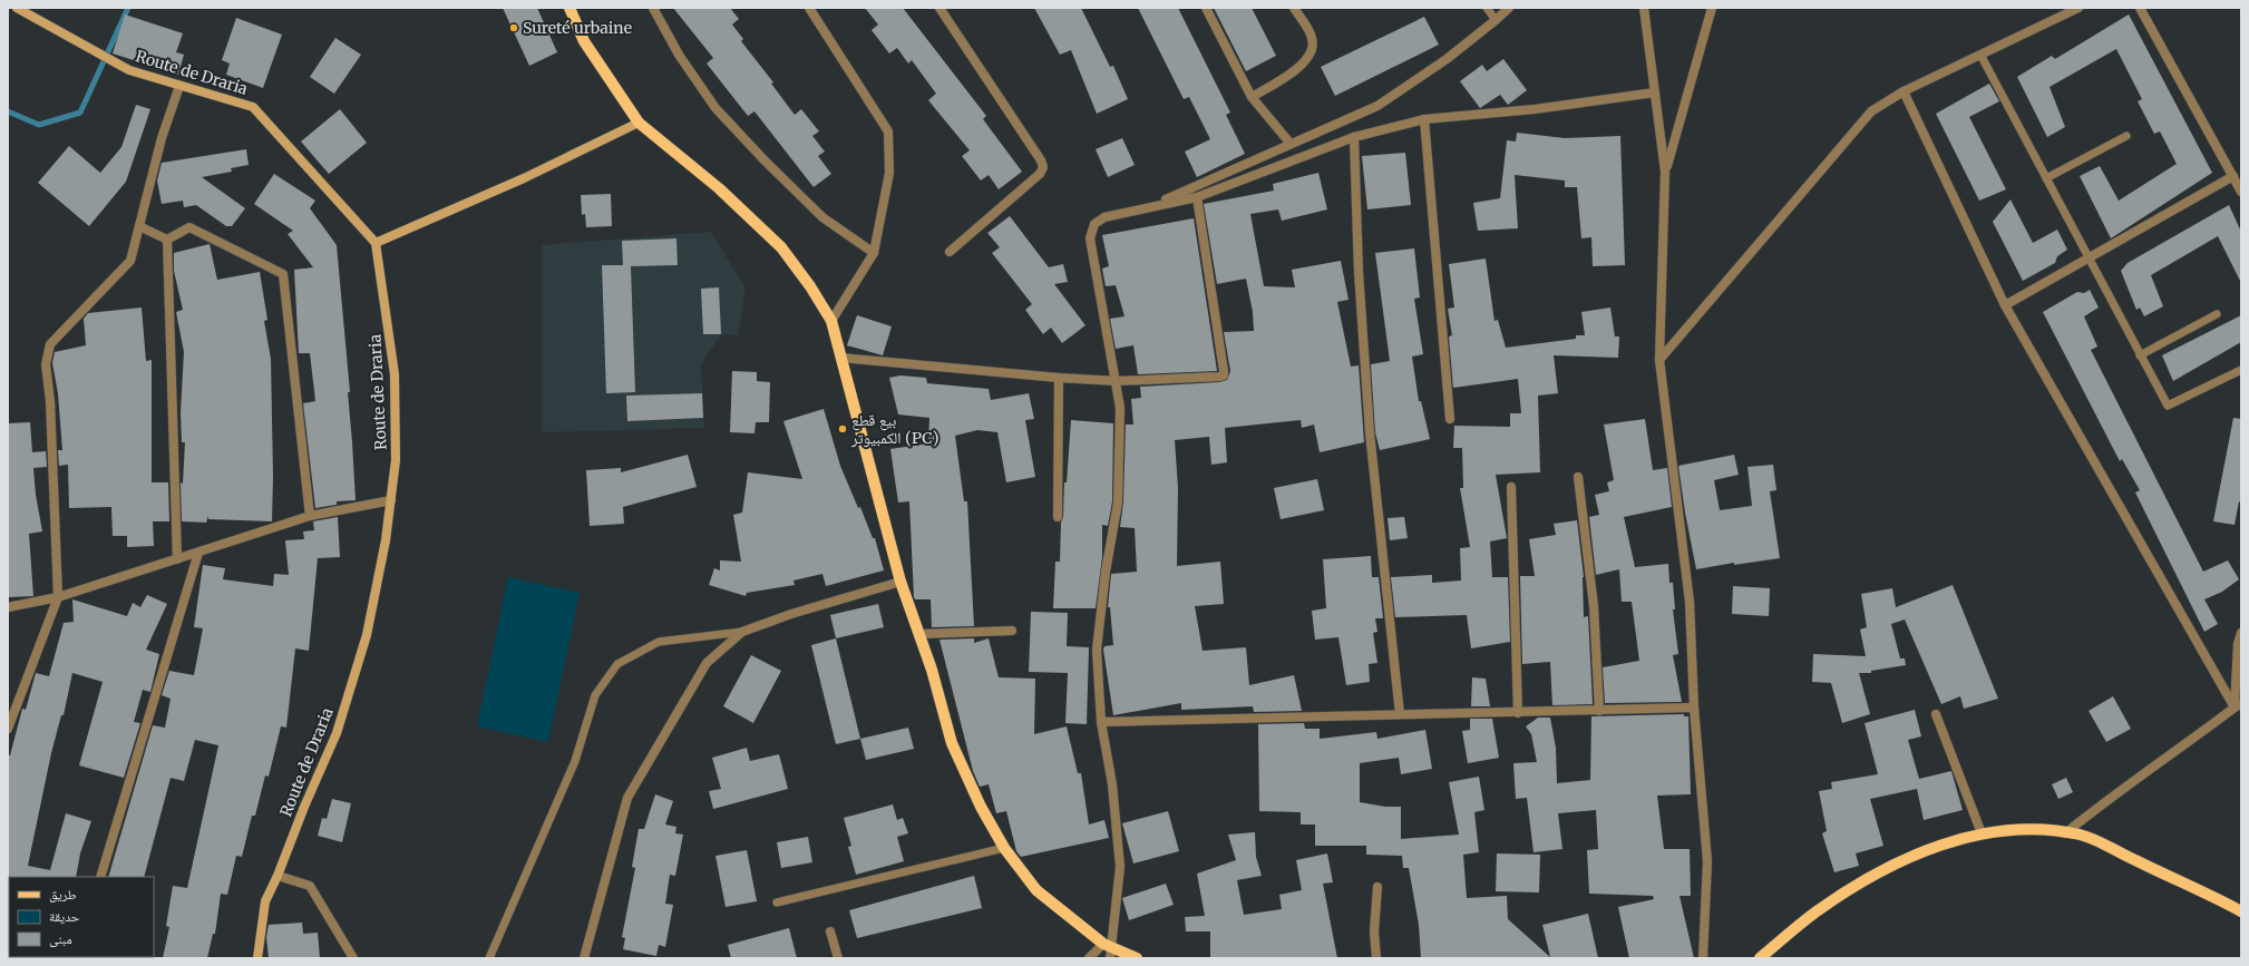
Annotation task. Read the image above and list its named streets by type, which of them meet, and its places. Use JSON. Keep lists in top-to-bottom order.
{
  "streets": {
    "main road": ["Route de Draria"]
  },
  "places": ["Sureté urbaine", "بيع قطع الكمبيوتر (PC)"],
  "legend": ["طريق", "حديقة", "مبنى"]
}
